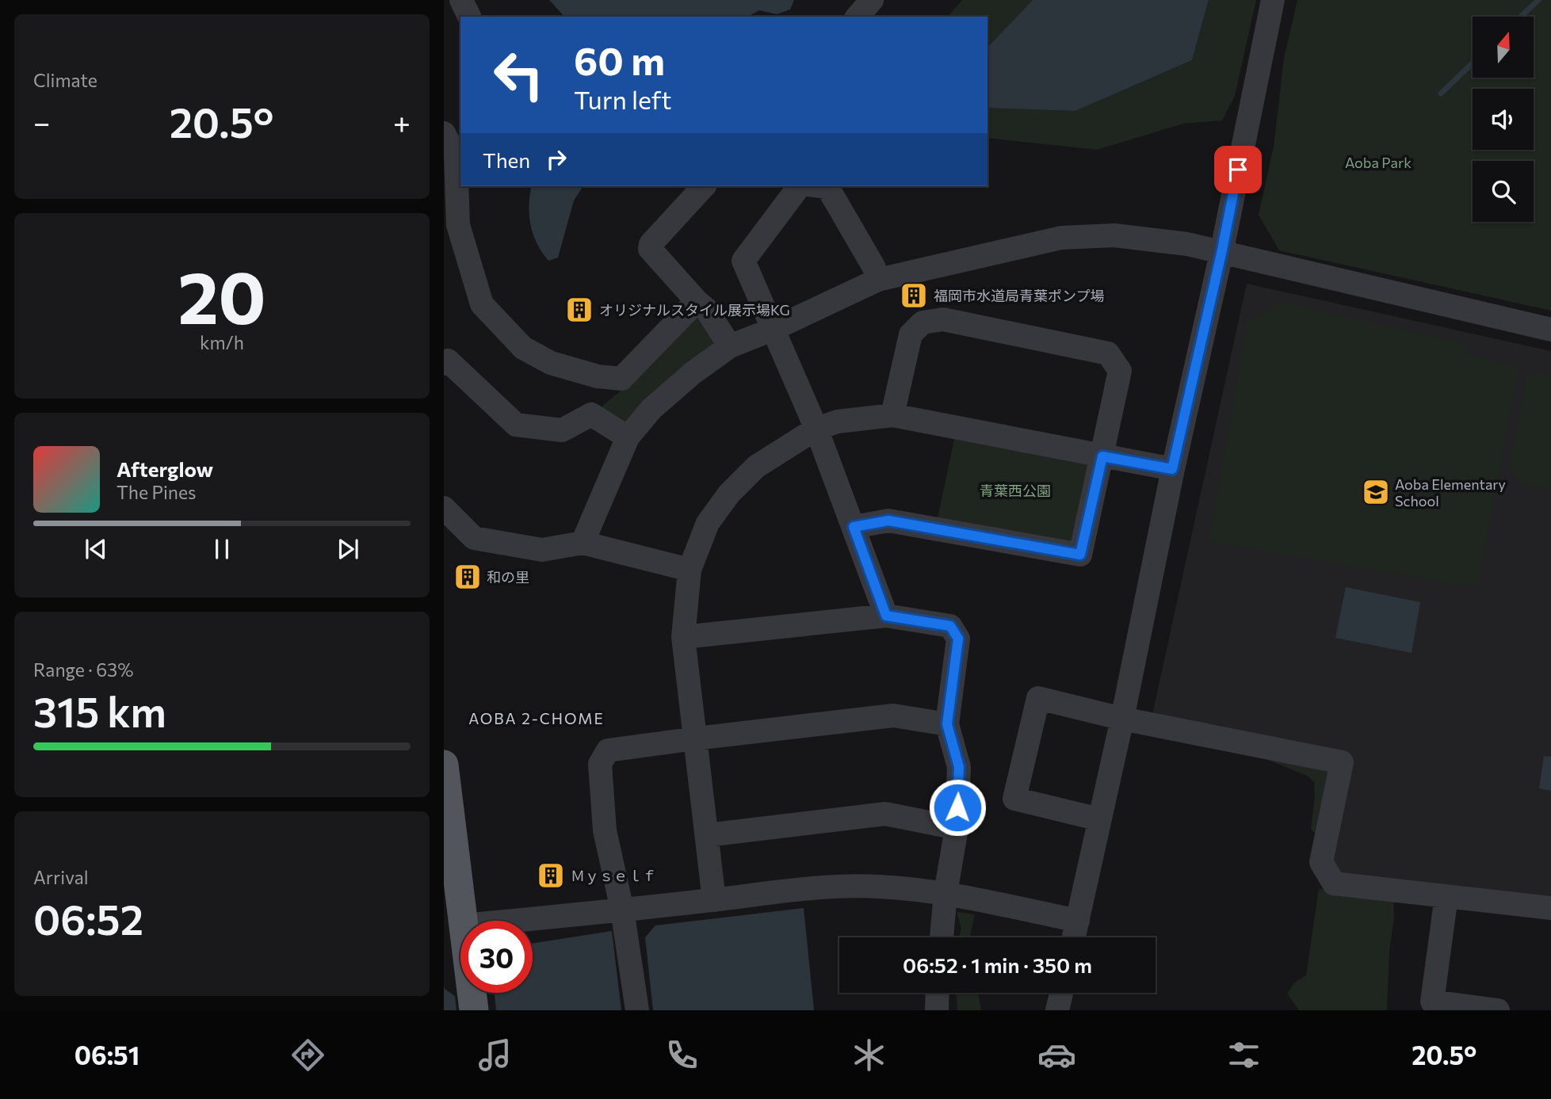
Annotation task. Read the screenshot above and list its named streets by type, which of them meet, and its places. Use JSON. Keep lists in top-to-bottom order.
{
  "districts": ["AOBA 2-CHOME"],
  "parks": ["Aoba Park", "青葉西公園"],
  "places": {
    "building": [
      "福岡市水道局青葉ポンプ場",
      "オリジナルスタイル展示場KG",
      "和の里",
      "Ｍｙｓｅｌｆ"
    ],
    "school or university": ["Aoba Elementary School"]
  },
  "north": "top",
  "page": {
    "tile": [
      "Climate",
      ["20", "km/h"],
      ["Range · 63%", "315 km"],
      ["Arrival", "06:52"]
    ],
    "turn": ["60 m", "Turn left"],
    "heat": ["−", "20.5°", "+"],
    "then": "Then",
    "song": ["Afterglow", "The Pines"],
    "limit": "30",
    "trip": "06:52 · 1 min · 350 m",
    "tabs": ["06:51", "20.5°"]
  }
}
